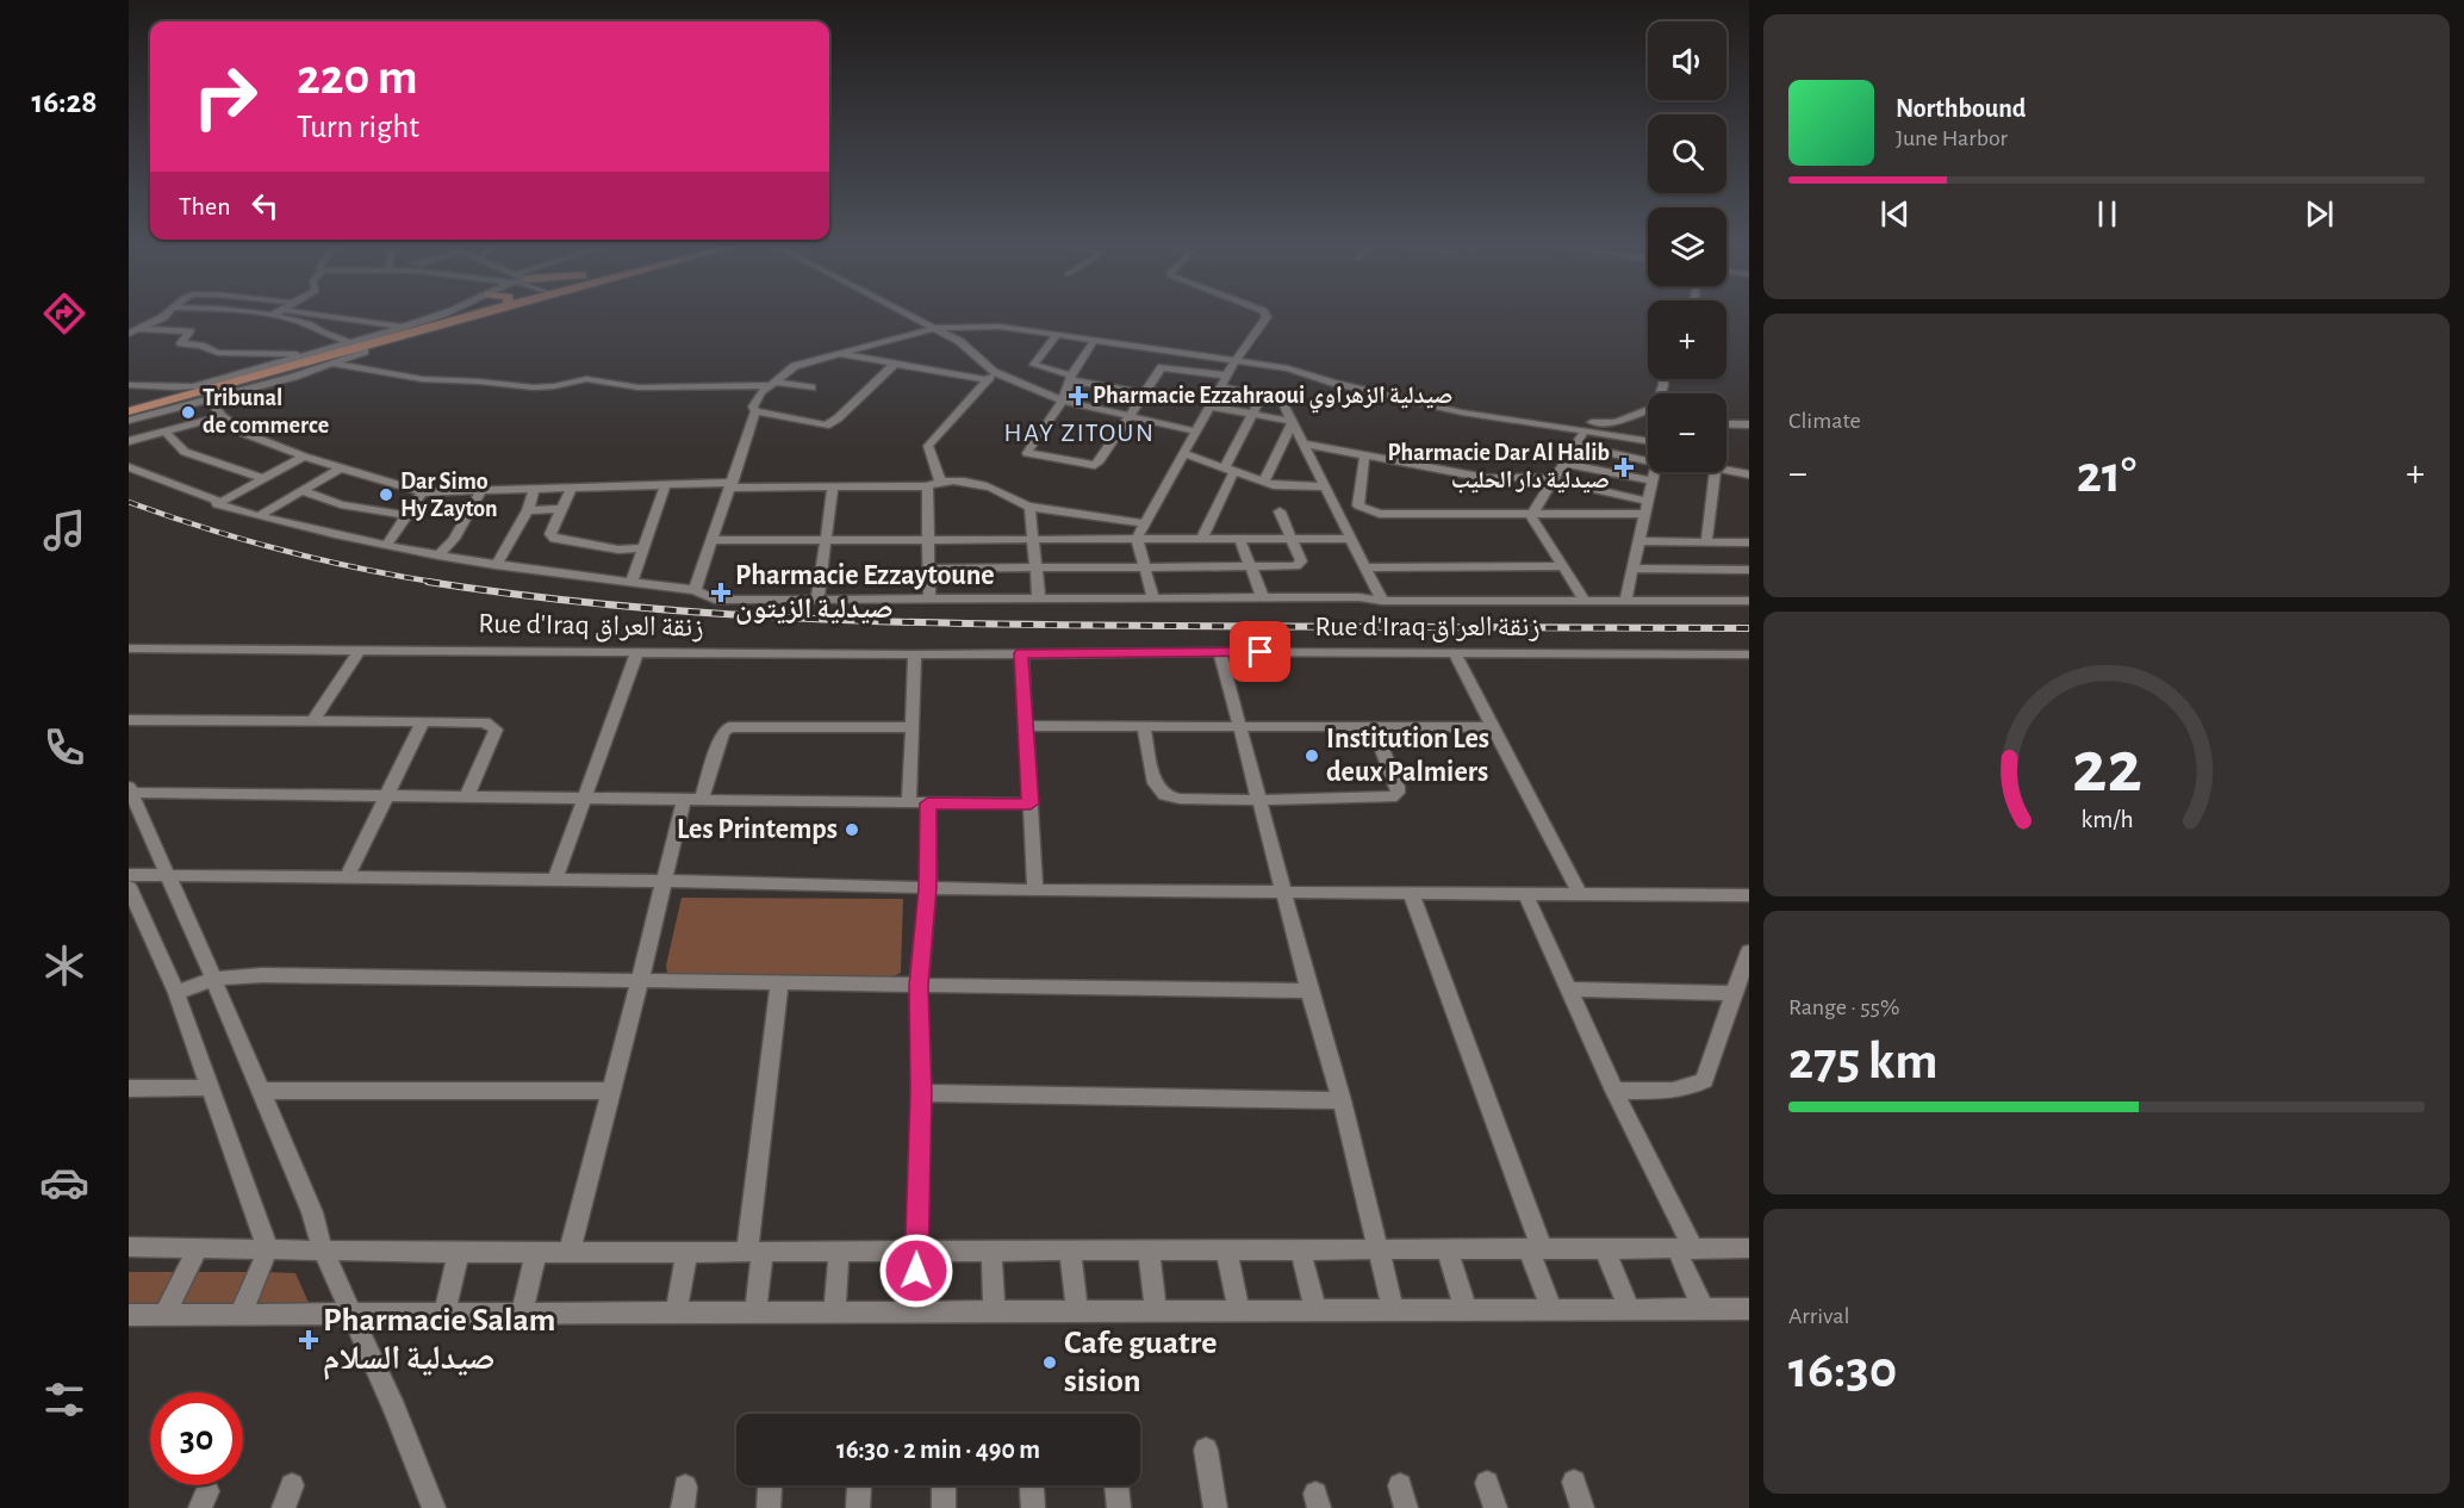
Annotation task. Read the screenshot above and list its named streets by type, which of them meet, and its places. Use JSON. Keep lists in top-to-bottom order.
{
  "streets": {
    "street": ["Rue d'Iraq زنقة العراق"]
  },
  "districts": ["HAY ZITOUN"],
  "places": {
    "health": [
      "Pharmacie Ezzahraoui صيدلية الزهراوي",
      "Pharmacie Dar Al Halib صيدلية دار الحليب",
      "Pharmacie Ezzaytoune صيدلية الزيتون",
      "Pharmacie Salam صيدلية السلام"
    ],
    "other": [
      "Tribunal de commerce",
      "Dar Simo Hy Zayton",
      "Institution Les deux Palmiers",
      "Les Printemps",
      "Cafe guatre sision"
    ]
  },
  "page": {
    "tabs": "16:28",
    "map_buttons": ["+", "−"],
    "turn": ["220 m", "Turn right"],
    "song": ["Northbound", "June Harbor"],
    "then": "Then",
    "tile": [
      "Climate",
      ["Range · 55%", "275 km"],
      ["Arrival", "16:30"]
    ],
    "heat": ["−", "21°", "+"],
    "limit": "30",
    "trip": "16:30 · 2 min · 490 m",
    "gauge": ["22", "km/h"]
  }
}
